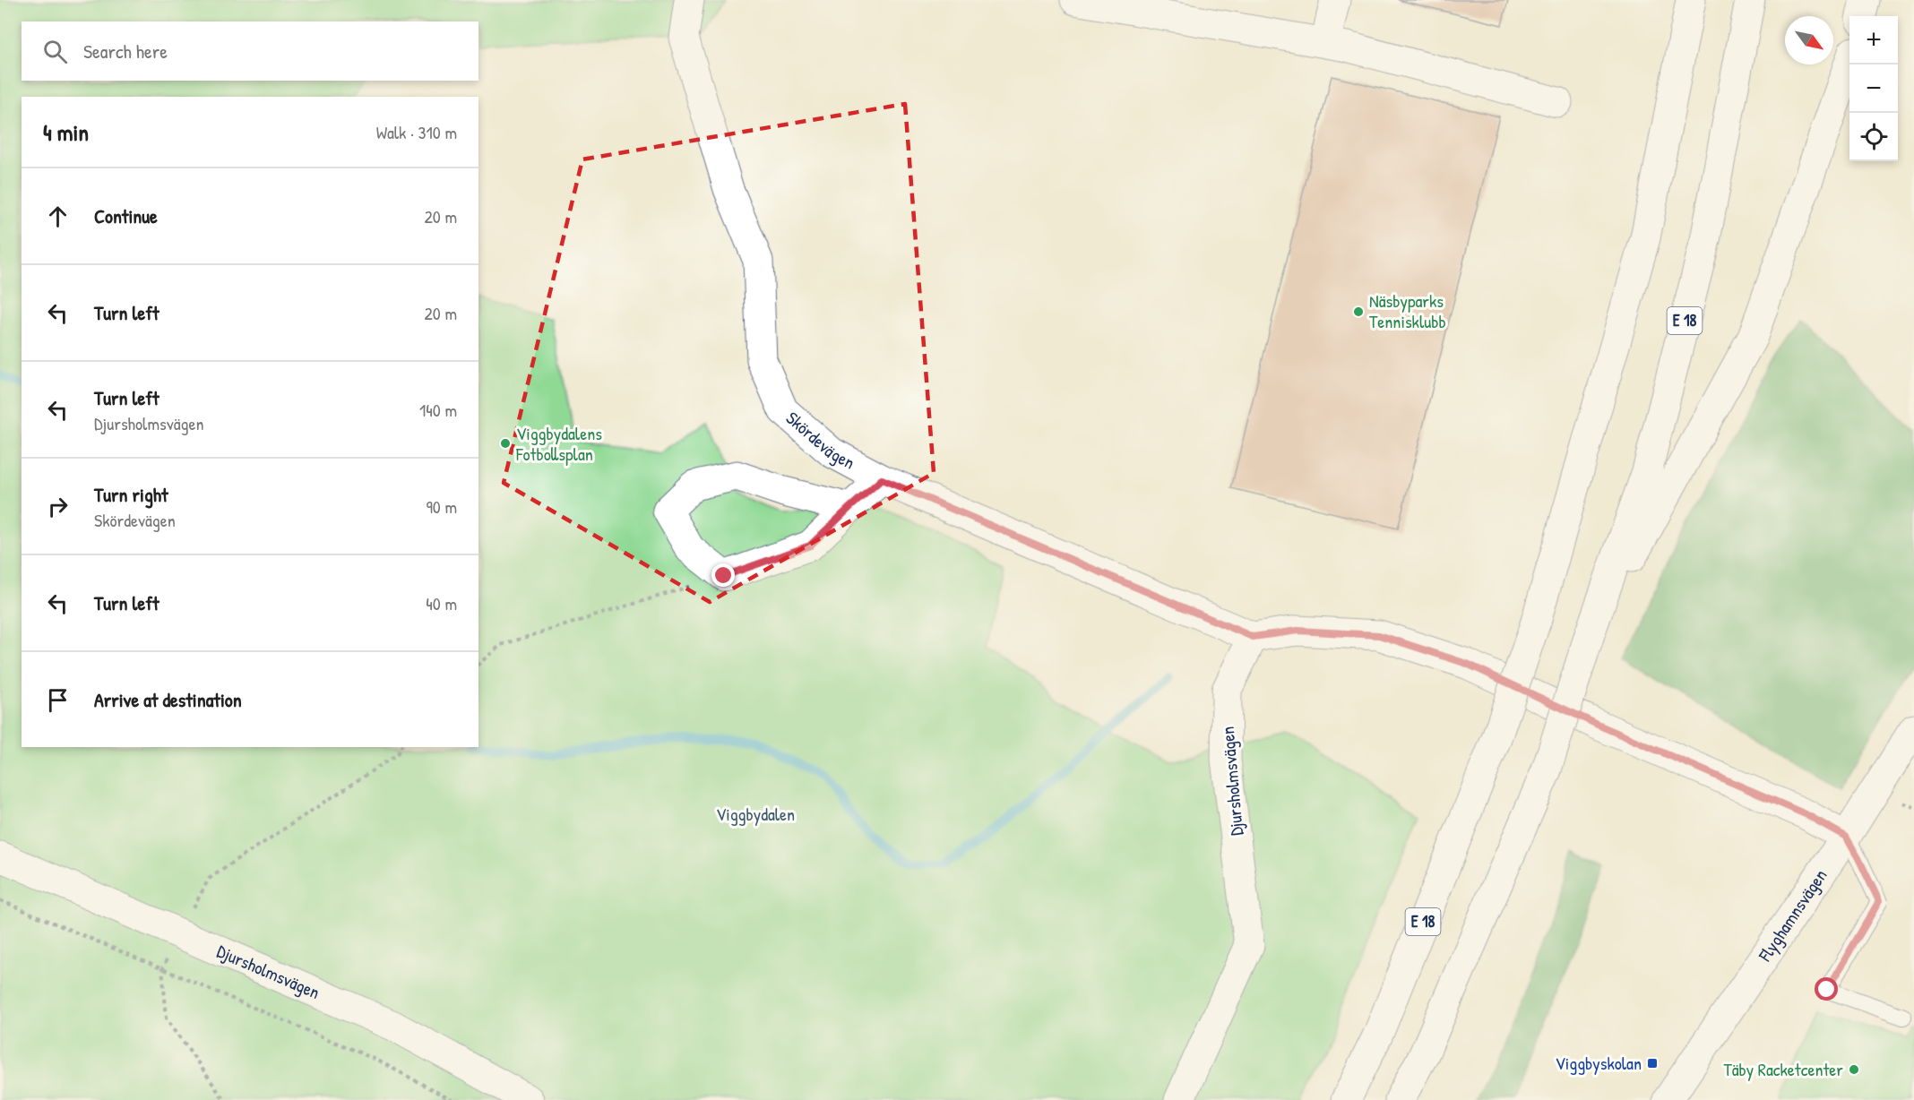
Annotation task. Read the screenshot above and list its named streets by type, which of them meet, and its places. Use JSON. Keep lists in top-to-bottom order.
{
  "streets": {
    "main road": [
      "E 18",
      "Skördevägen",
      "Djursholmsvägen",
      "Flyghamnsvägen"
    ]
  },
  "crossings": [
    ["Skördevägen", "Djursholmsvägen"]
  ],
  "parks": ["Viggbydalen"],
  "places": {
    "other": ["Näsbyparks Tennisklubb", "Viggbydalens Fotbollsplan", "Täby Racketcenter"],
    "transit": ["Viggbyskolan"]
  },
  "north": "bottom right",
  "page": {
    "map_buttons": ["+", "−"],
    "search": "Search here",
    "heading": ["4 min", "Walk · 310 m"],
    "list": [
      ["Continue", "20 m"],
      ["Turn left", "20 m"],
      ["Turn left", "Djursholmsvägen", "140 m"],
      ["Turn right", "Skördevägen", "90 m"],
      ["Turn left", "40 m"],
      "Arrive at destination"
    ]
  }
}
